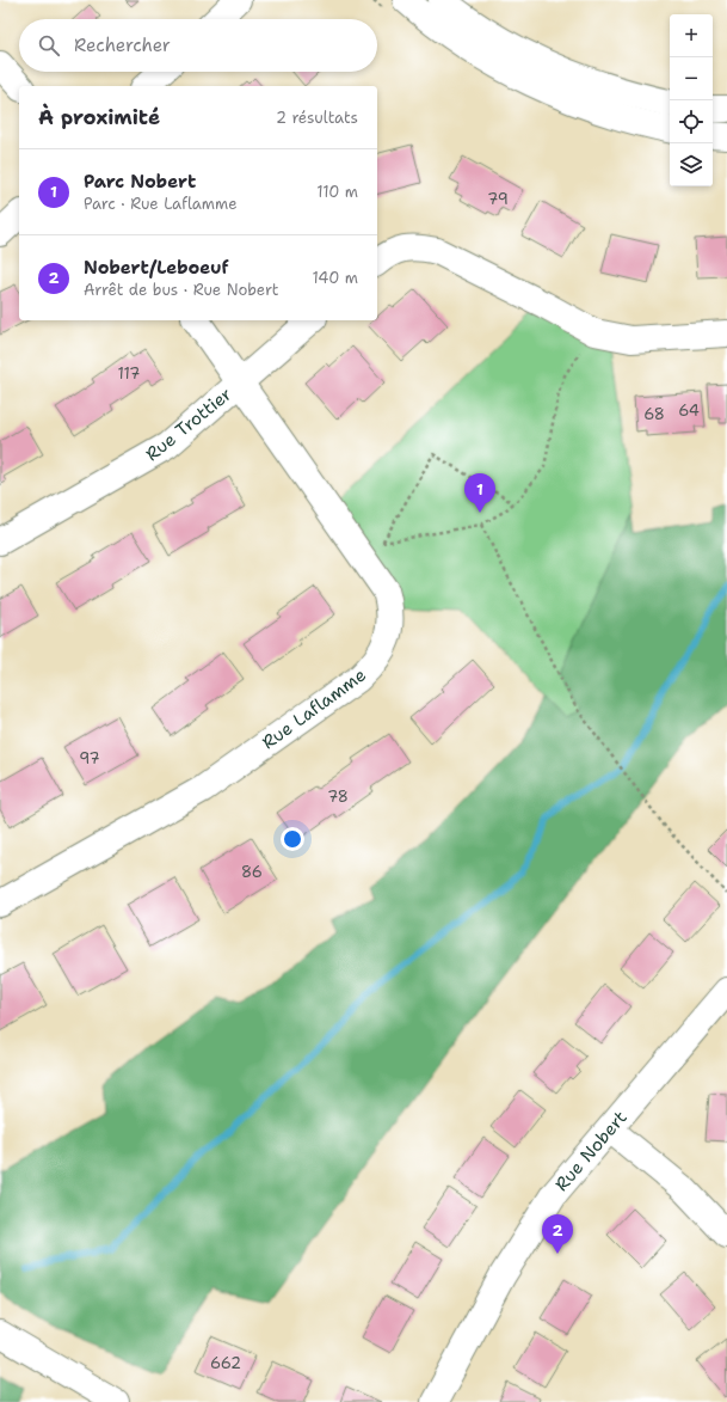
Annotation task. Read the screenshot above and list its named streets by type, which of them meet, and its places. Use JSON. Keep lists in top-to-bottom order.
{
  "streets": {
    "street": ["Rue Trottier", "Rue Laflamme", "Rue Nobert"]
  },
  "crossings": [
    ["Rue Trottier", "Rue Laflamme"]
  ],
  "house_numbers": [
    "79",
    "117",
    "64",
    "68",
    "97",
    "78",
    "86",
    "662"
  ],
  "page": {
    "map_buttons": ["+", "−"],
    "search": "Rechercher",
    "heading": ["À proximité", "2 résultats"],
    "list": [
      {
        "mark": "1",
        "name": "Parc Nobert",
        "note": "Parc · Rue Laflamme",
        "value": "110 m"
      },
      {
        "mark": "2",
        "name": "Nobert/Leboeuf",
        "note": "Arrêt de bus · Rue Nobert",
        "value": "140 m"
      }
    ],
    "pins": ["1", "2"]
  }
}
